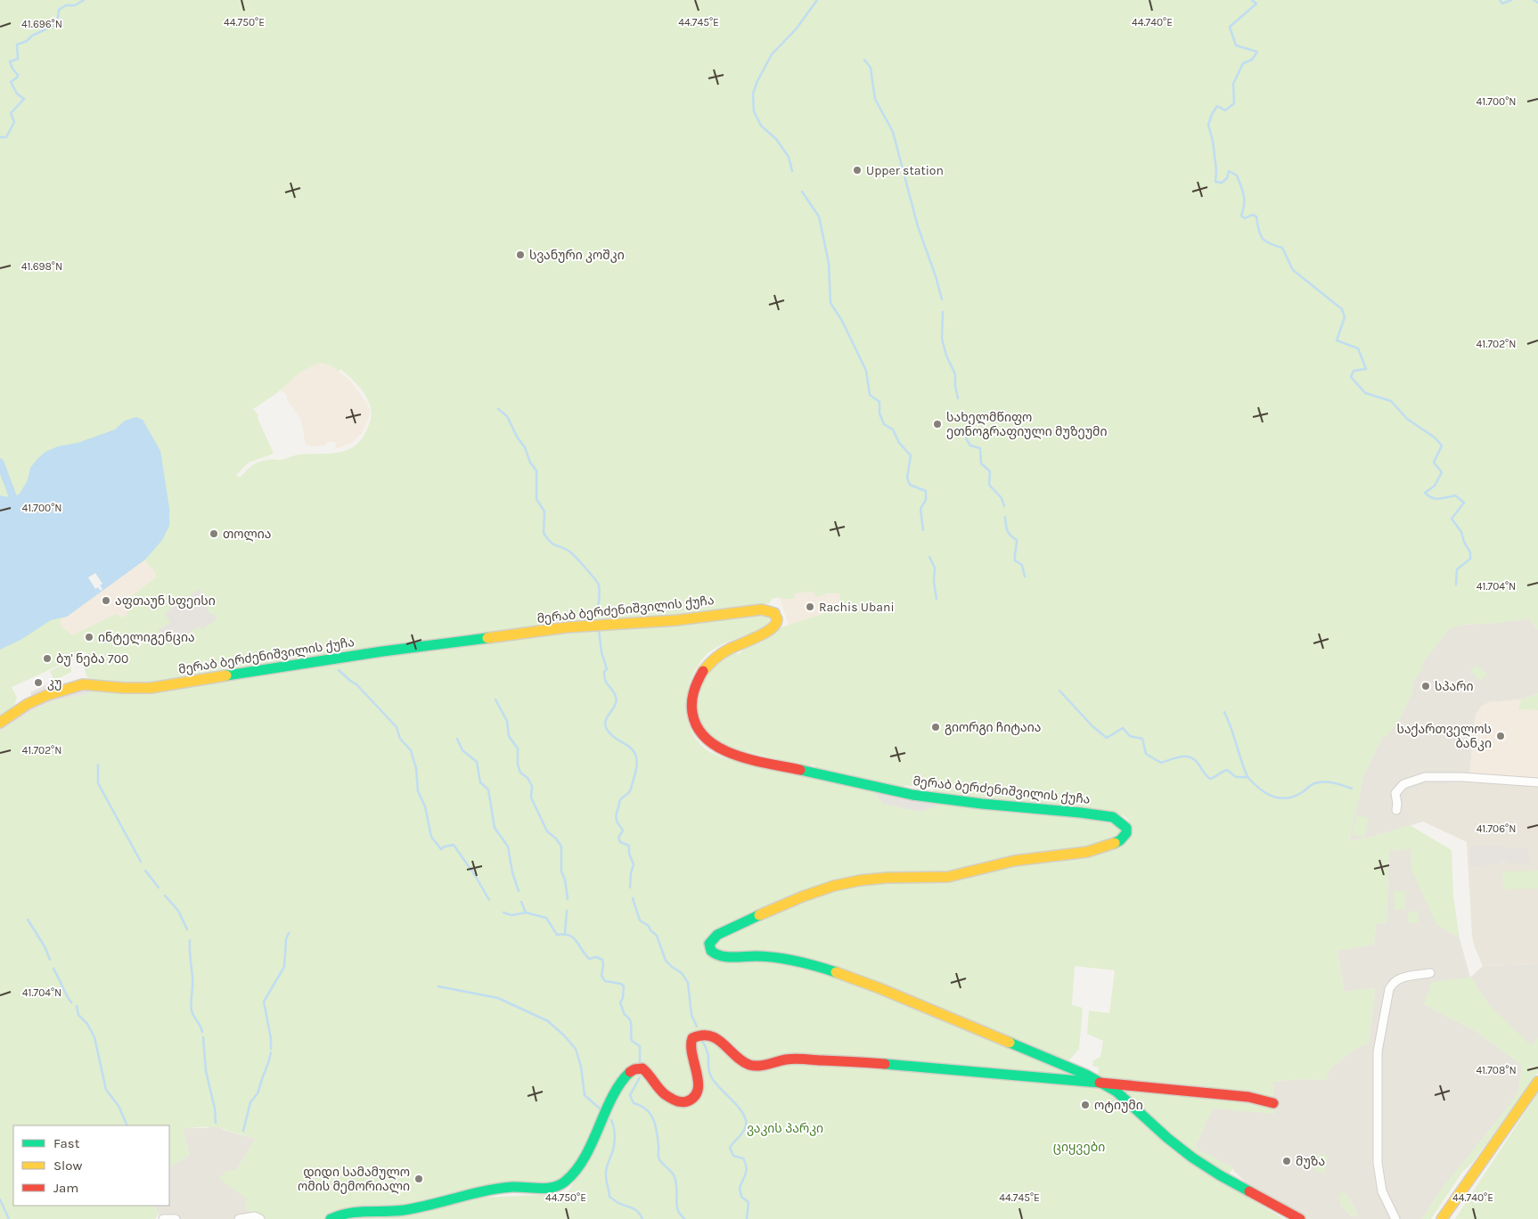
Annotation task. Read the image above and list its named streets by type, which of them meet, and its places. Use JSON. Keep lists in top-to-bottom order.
{
  "streets": {
    "street": ["მერაბ ბერძენიშვილის ქუჩა"]
  },
  "parks": ["ვაკის პარკი", "ციყვები"],
  "places": [
    "Upper station",
    "სვანური კოშკი",
    "სახელმწიფო ეთნოგრაფიული მუზეუმი",
    "თოლია",
    "აფთაუნ სფეისი",
    "Rachis Ubani",
    "ინტელიგენცია",
    "ბუ' ნება 700",
    "კუ",
    "სპარი",
    "გიორგი ჩიტაია",
    "საქართველოს ბანკი",
    "ოტიუმი",
    "მუზა",
    "დიდი სამამულო ომის მემორიალი"
  ],
  "legend": ["Fast", "Slow", "Jam"],
  "coordinates": [
    "44.750°E",
    "44.745°E",
    "44.740°E",
    "41.696°N",
    "41.700°N",
    "41.698°N",
    "41.702°N",
    "41.704°N",
    "41.706°N",
    "41.708°N"
  ]
}
